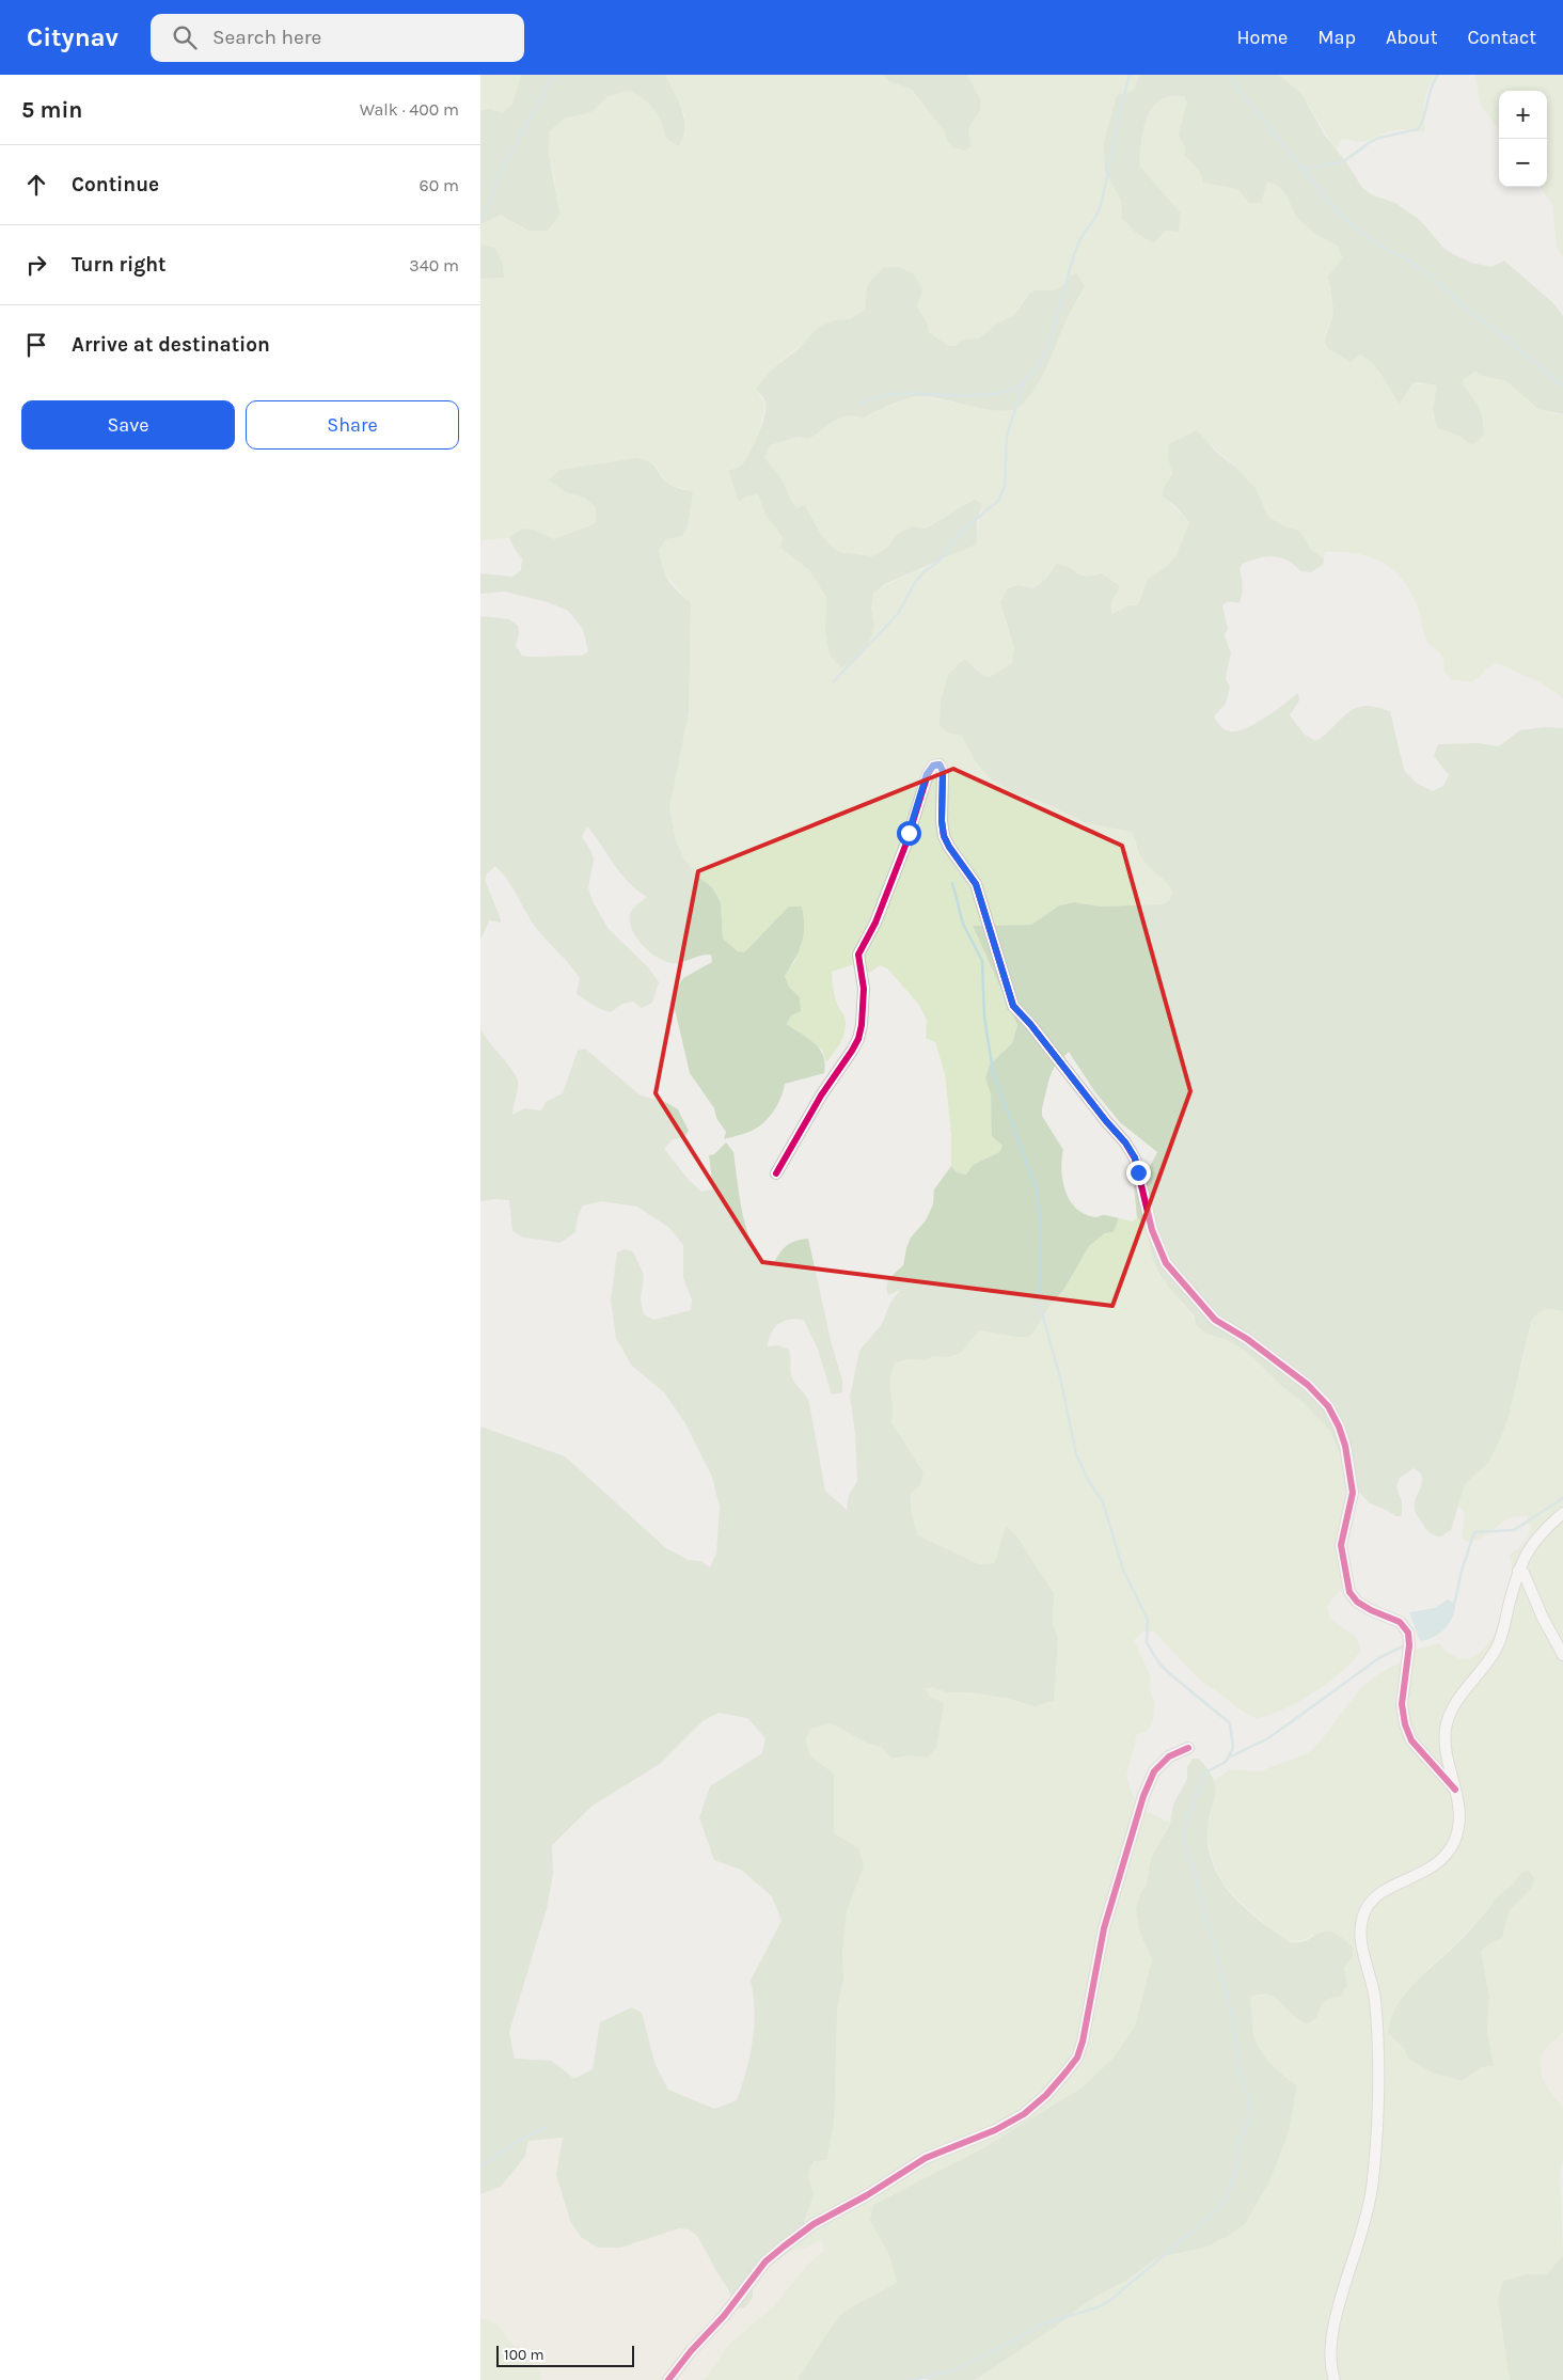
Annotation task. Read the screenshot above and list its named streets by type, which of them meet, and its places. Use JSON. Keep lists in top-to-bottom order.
{
  "scale_bar": "100 m",
  "page": {
    "header": "Citynav",
    "search": "Search here",
    "nav": [
      "Home",
      "Map",
      "About",
      "Contact"
    ],
    "heading": ["5 min", "Walk · 400 m"],
    "map_buttons": ["+", "−"],
    "list": [
      ["Continue", "60 m"],
      ["Turn right", "340 m"],
      "Arrive at destination"
    ],
    "buttons": ["Save", "Share"],
    "scale": "100 m"
  }
}
